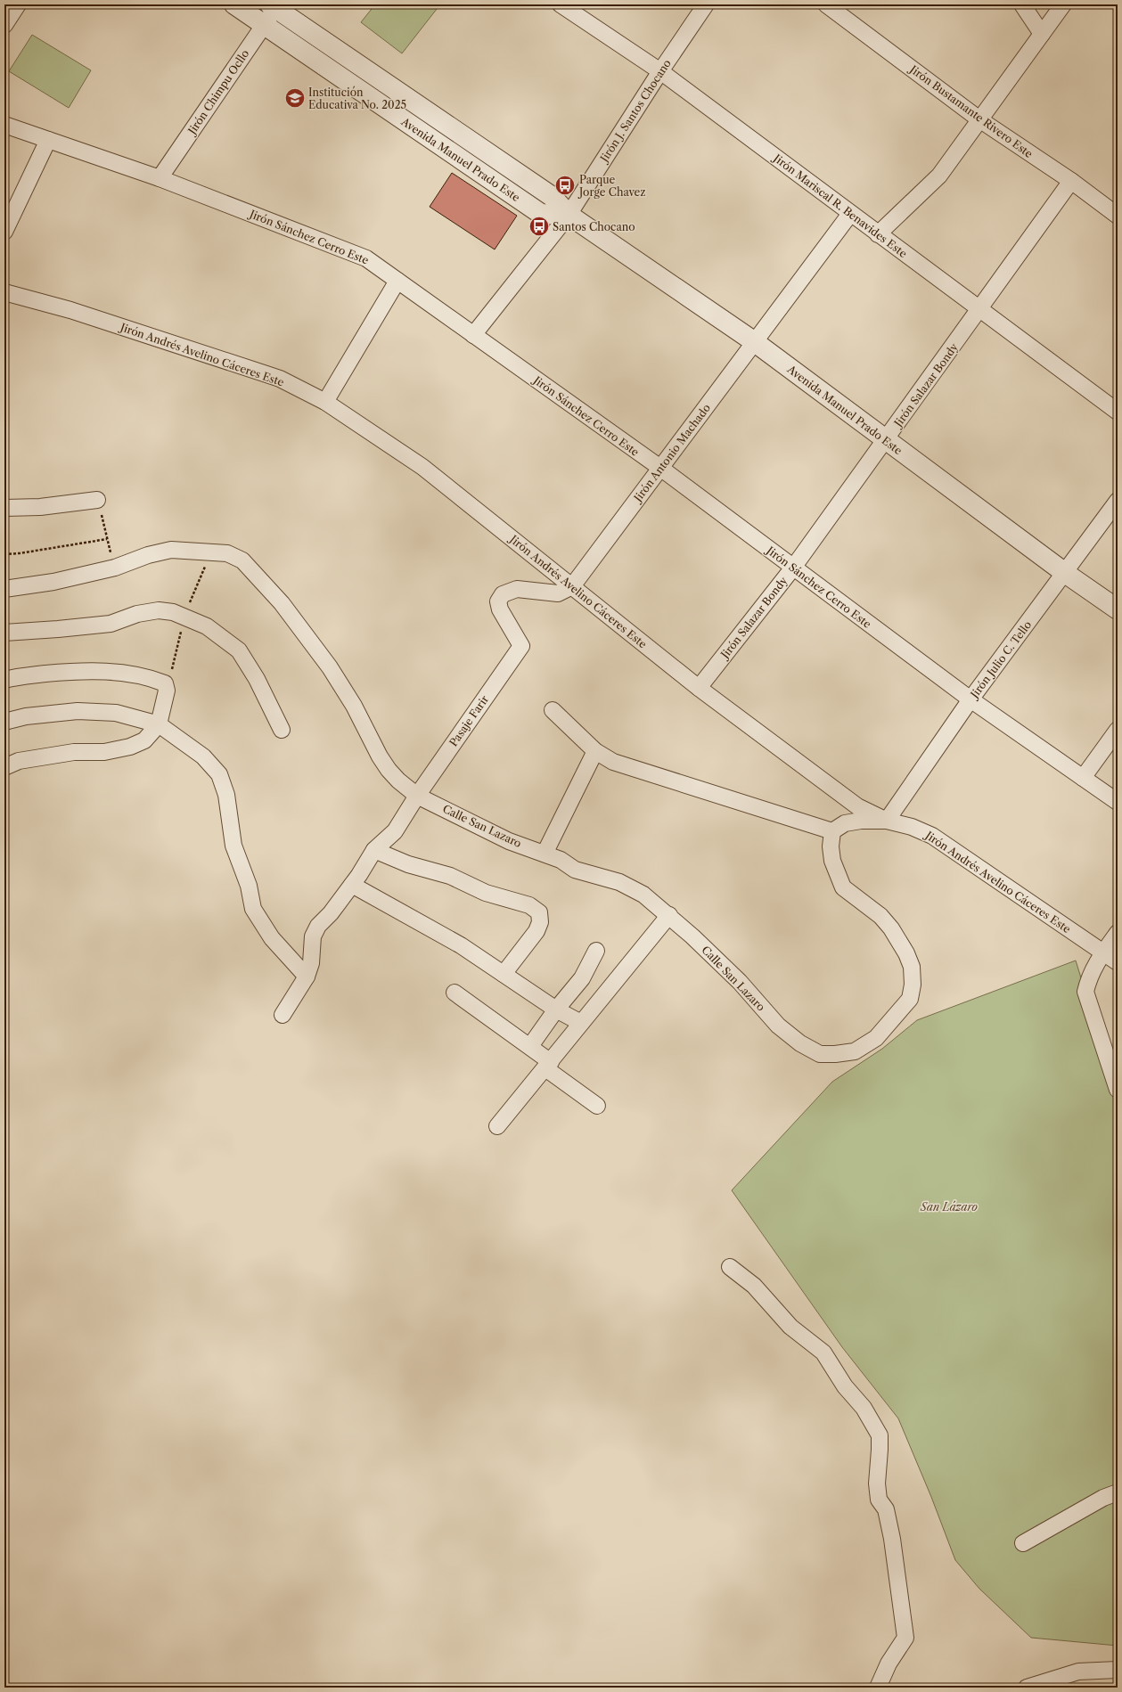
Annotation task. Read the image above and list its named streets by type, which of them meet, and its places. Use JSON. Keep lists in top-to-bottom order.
{
  "streets": {
    "street": [
      "Jirón Chimpu Ocllo",
      "Jirón J. Santos Chocano",
      "Jirón Bustamante Rivero Este",
      "Avenida Manuel Prado Este",
      "Jirón Mariscal R. Benavides Este",
      "Jirón Sánchez Cerro Este",
      "Jirón Andrés Avelino Cáceres Este",
      "Jirón Salazar Bondy",
      "Jirón Antonio Machado",
      "Jirón Julio C. Tello",
      "Pasaje Farir",
      "Calle San Lazaro"
    ]
  },
  "crossings": [
    ["Jirón Chimpu Ocllo", "Avenida Manuel Prado Este"],
    ["Jirón Chimpu Ocllo", "Jirón Sánchez Cerro Este"],
    ["Jirón J. Santos Chocano", "Avenida Manuel Prado Este"],
    ["Jirón J. Santos Chocano", "Jirón Mariscal R. Benavides Este"],
    ["Jirón J. Santos Chocano", "Jirón Sánchez Cerro Este"],
    ["Jirón Bustamante Rivero Este", "Jirón Salazar Bondy"],
    ["Avenida Manuel Prado Este", "Jirón Salazar Bondy"],
    ["Avenida Manuel Prado Este", "Jirón Antonio Machado"],
    ["Avenida Manuel Prado Este", "Jirón Julio C. Tello"],
    ["Jirón Mariscal R. Benavides Este", "Jirón Salazar Bondy"],
    ["Jirón Mariscal R. Benavides Este", "Jirón Antonio Machado"],
    ["Jirón Sánchez Cerro Este", "Jirón Salazar Bondy"],
    ["Jirón Sánchez Cerro Este", "Jirón Antonio Machado"],
    ["Jirón Sánchez Cerro Este", "Jirón Julio C. Tello"],
    ["Jirón Andrés Avelino Cáceres Este", "Jirón Salazar Bondy"],
    ["Jirón Andrés Avelino Cáceres Este", "Jirón Antonio Machado"],
    ["Jirón Andrés Avelino Cáceres Este", "Jirón Julio C. Tello"],
    ["Jirón Antonio Machado", "Pasaje Farir"],
    ["Pasaje Farir", "Calle San Lazaro"]
  ],
  "parks": ["San Lázaro"],
  "places": {
    "school or university": ["Institución Educativa No. 2025"],
    "bus stop": ["Parque Jorge Chavez", "Santos Chocano"]
  }
}
